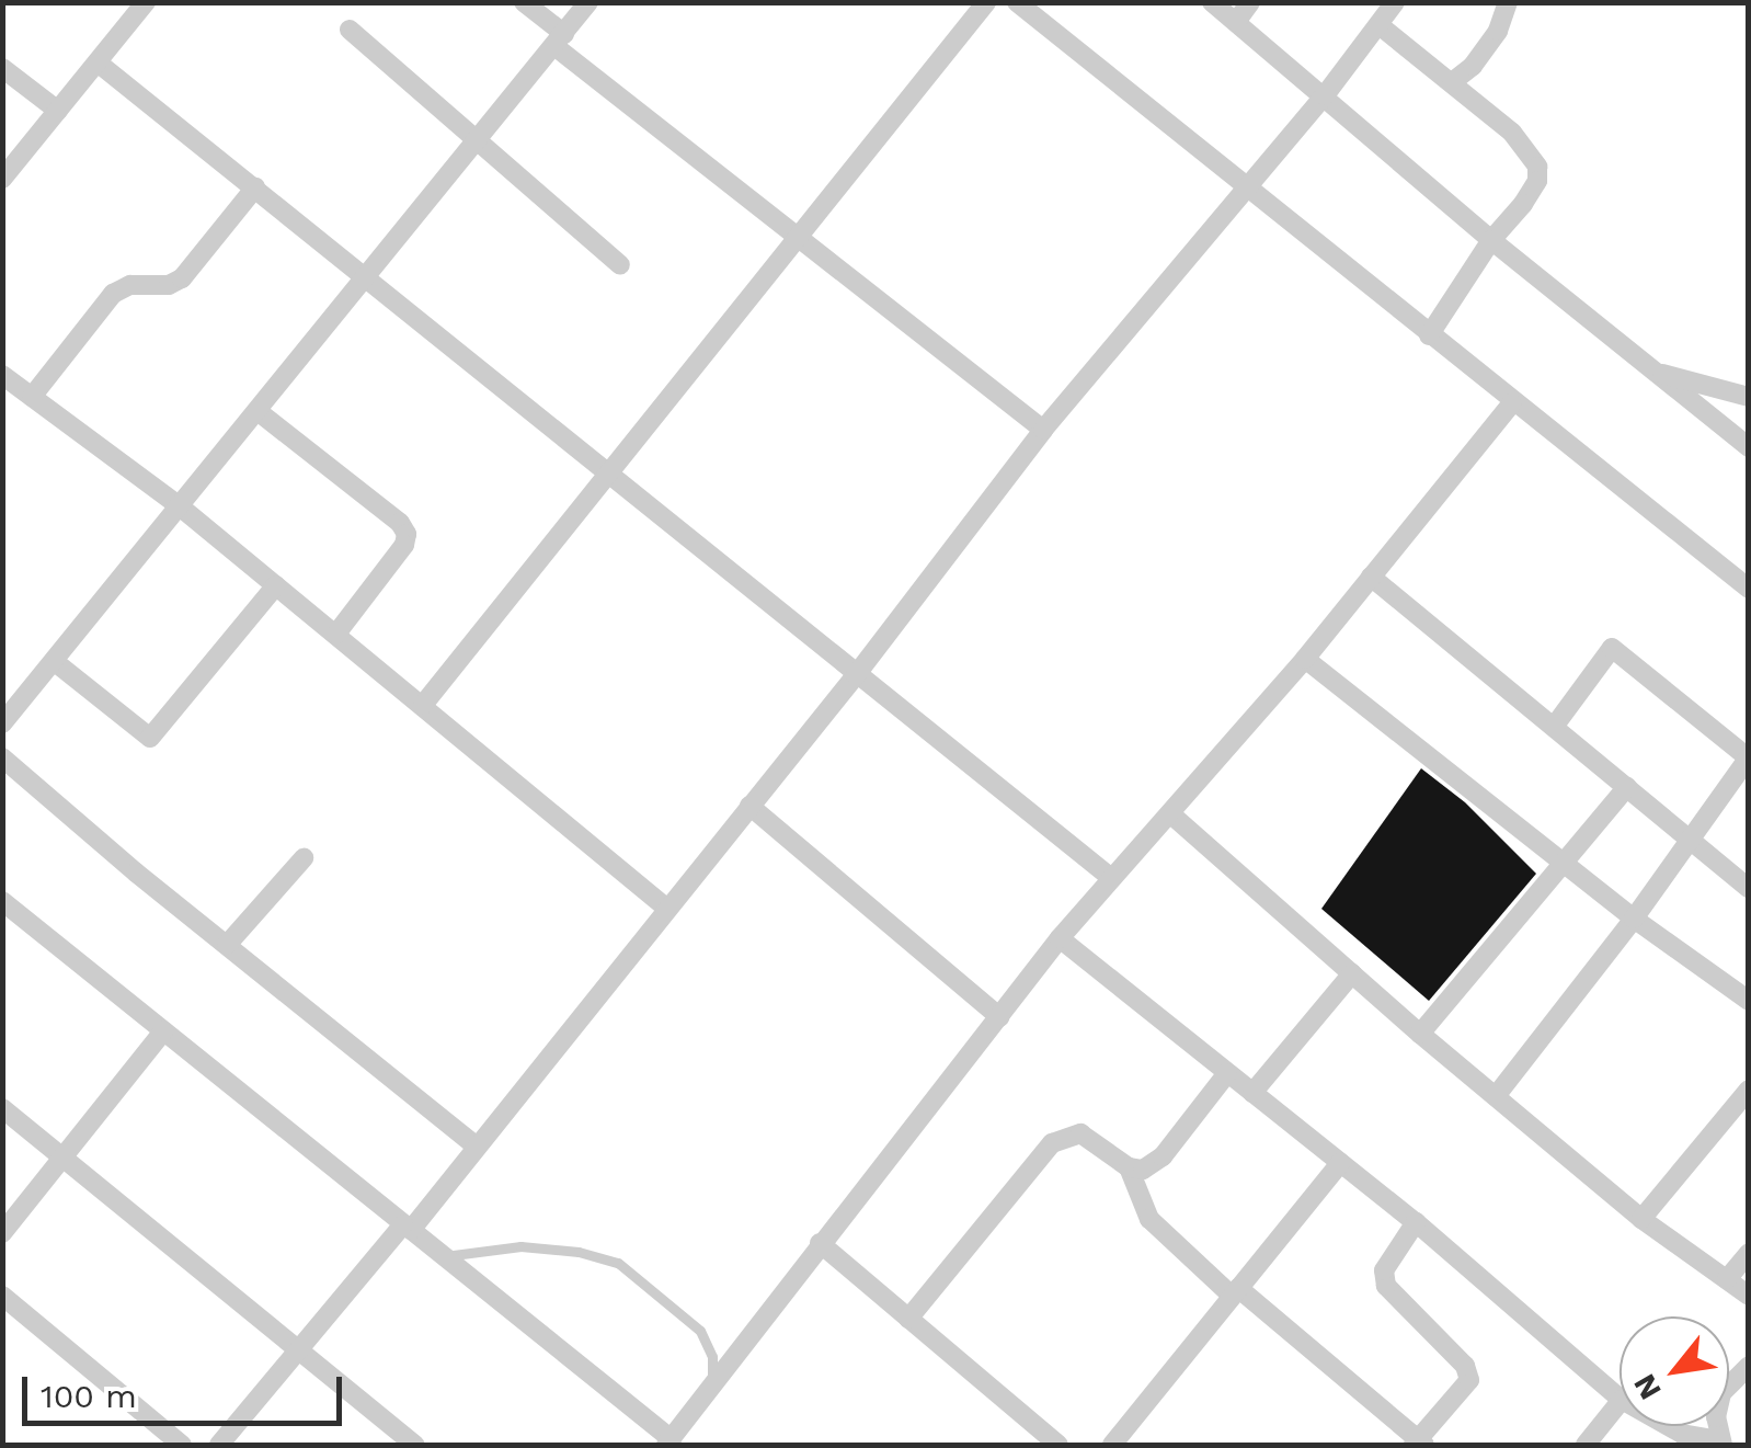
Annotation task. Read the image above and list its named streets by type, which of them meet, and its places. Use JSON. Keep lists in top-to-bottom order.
{
  "scale_bar": "100 m",
  "north": "bottom left"
}
